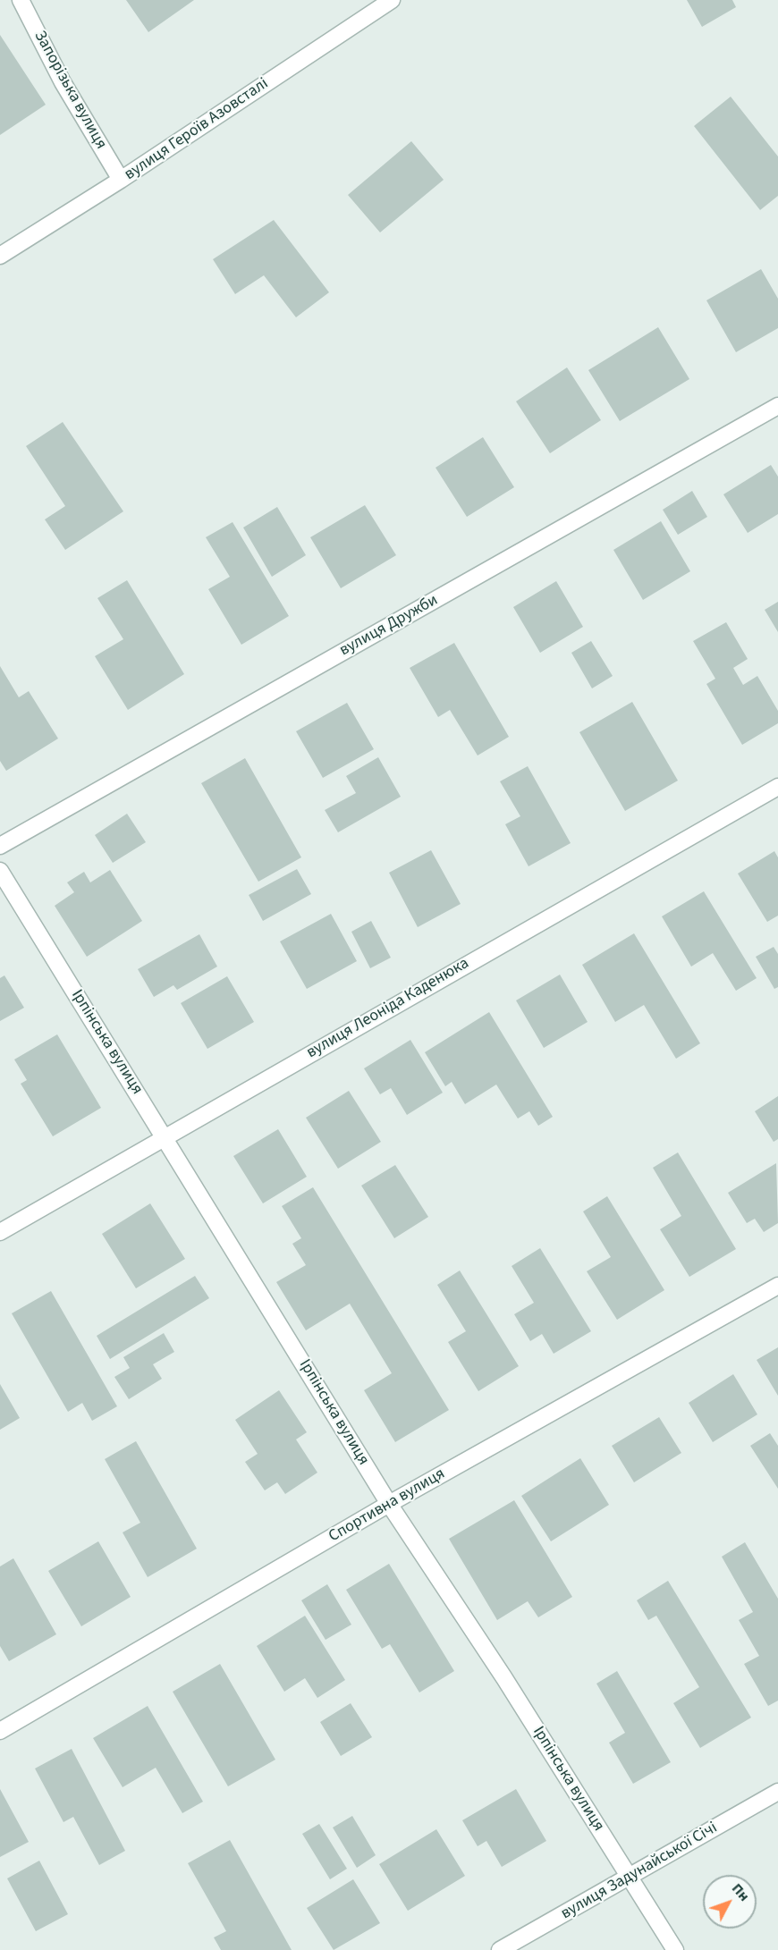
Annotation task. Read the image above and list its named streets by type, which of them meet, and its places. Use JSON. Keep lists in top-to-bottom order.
{
  "streets": {
    "street": [
      "Запорізька вулиця",
      "вулиця Героїв Азовсталі",
      "вулиця Дружби",
      "вулиця Леоніда Каденюка",
      "Ірпінська вулиця",
      "Спортивна вулиця",
      "вулиця Задунайської Січі"
    ]
  },
  "crossings": [
    ["Запорізька вулиця", "вулиця Героїв Азовсталі"],
    ["вулиця Леоніда Каденюка", "Ірпінська вулиця"],
    ["Ірпінська вулиця", "Спортивна вулиця"],
    ["Ірпінська вулиця", "вулиця Задунайської Січі"]
  ],
  "north": "top right"
}
